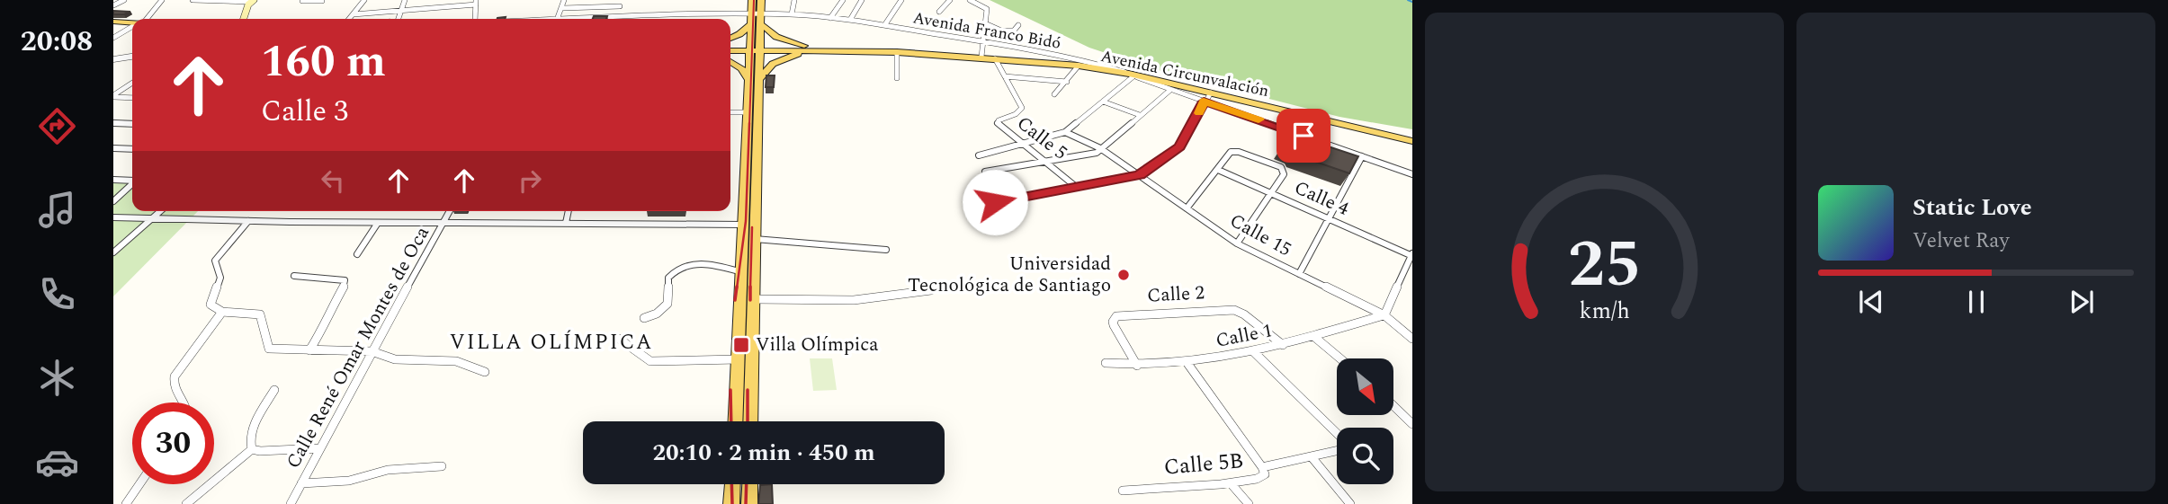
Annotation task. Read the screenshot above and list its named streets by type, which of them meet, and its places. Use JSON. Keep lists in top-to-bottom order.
{
  "streets": {
    "main road": ["Avenida Circunvalación"],
    "street": [
      "Avenida Franco Bidó",
      "Calle 5",
      "Calle 4",
      "Calle 15",
      "Calle 2",
      "Calle 1",
      "Calle René Omar Montes de Oca",
      "Calle 5B"
    ]
  },
  "crossings": [
    ["Avenida Franco Bidó", "Avenida Circunvalación"],
    ["Avenida Circunvalación", "Calle 5"],
    ["Calle 15", "Calle 1"],
    ["Calle 2", "Calle 1"]
  ],
  "districts": ["VILLA OLÍMPICA"],
  "places": {
    "other": ["Universidad Tecnológica de Santiago"],
    "transit": ["Villa Olímpica"]
  },
  "north": "bottom right",
  "page": {
    "tabs": "20:08",
    "turn": ["160 m", "Calle 3"],
    "song": ["Static Love", "Velvet Ray"],
    "limit": "30",
    "trip": "20:10 · 2 min · 450 m",
    "gauge": ["25", "km/h"]
  }
}
